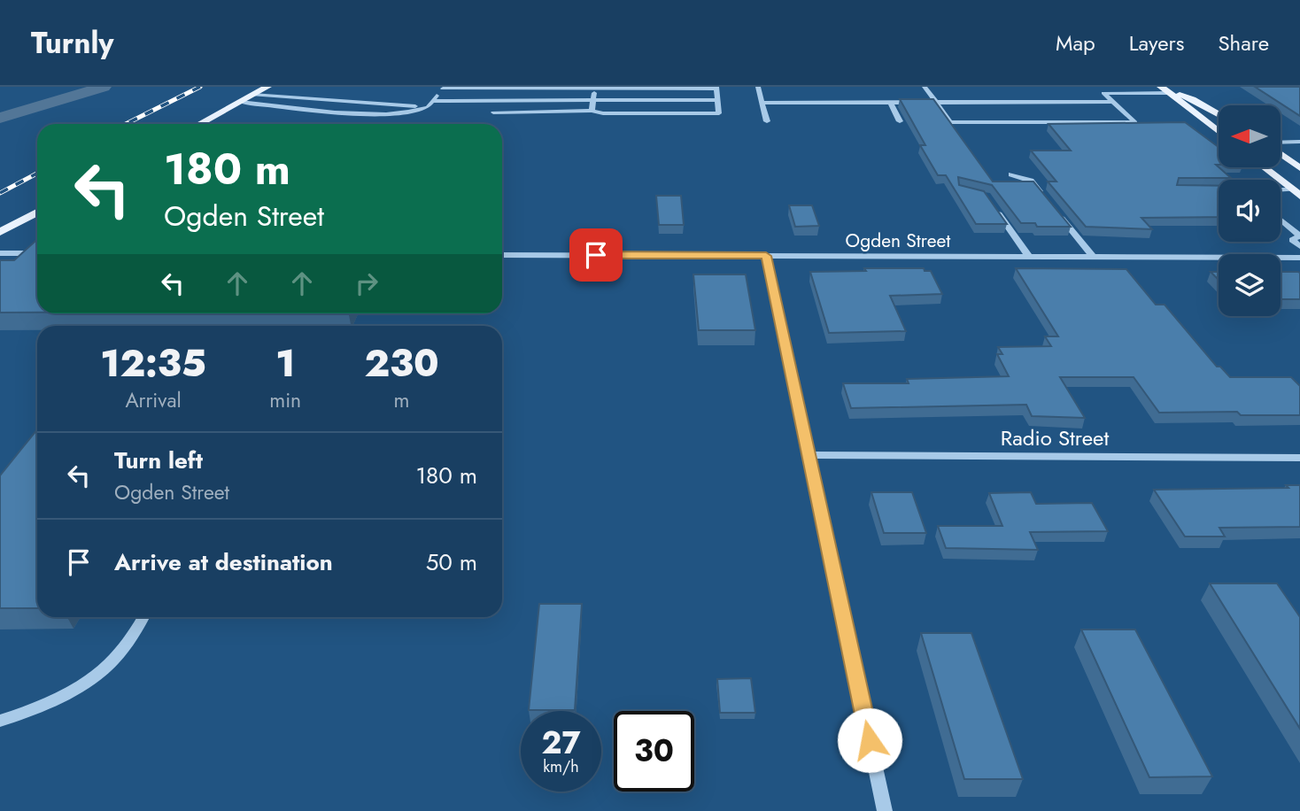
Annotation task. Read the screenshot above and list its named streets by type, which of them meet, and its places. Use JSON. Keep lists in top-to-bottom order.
{
  "streets": {
    "street": ["Ogden Street", "Radio Street"]
  },
  "north": "left",
  "page": {
    "header": "Turnly",
    "nav": ["Map", "Layers", "Share"],
    "turn": ["180 m", "Ogden Street"],
    "eta": [
      "12:35",
      "Arrival",
      "1",
      "min",
      "230",
      "m"
    ],
    "list": [
      {
        "name": "Turn left",
        "note": "Ogden Street",
        "value": "180 m"
      },
      {
        "name": "Arrive at destination",
        "value": "50 m"
      }
    ],
    "speed": "27 km/h",
    "limit": "30"
  }
}
